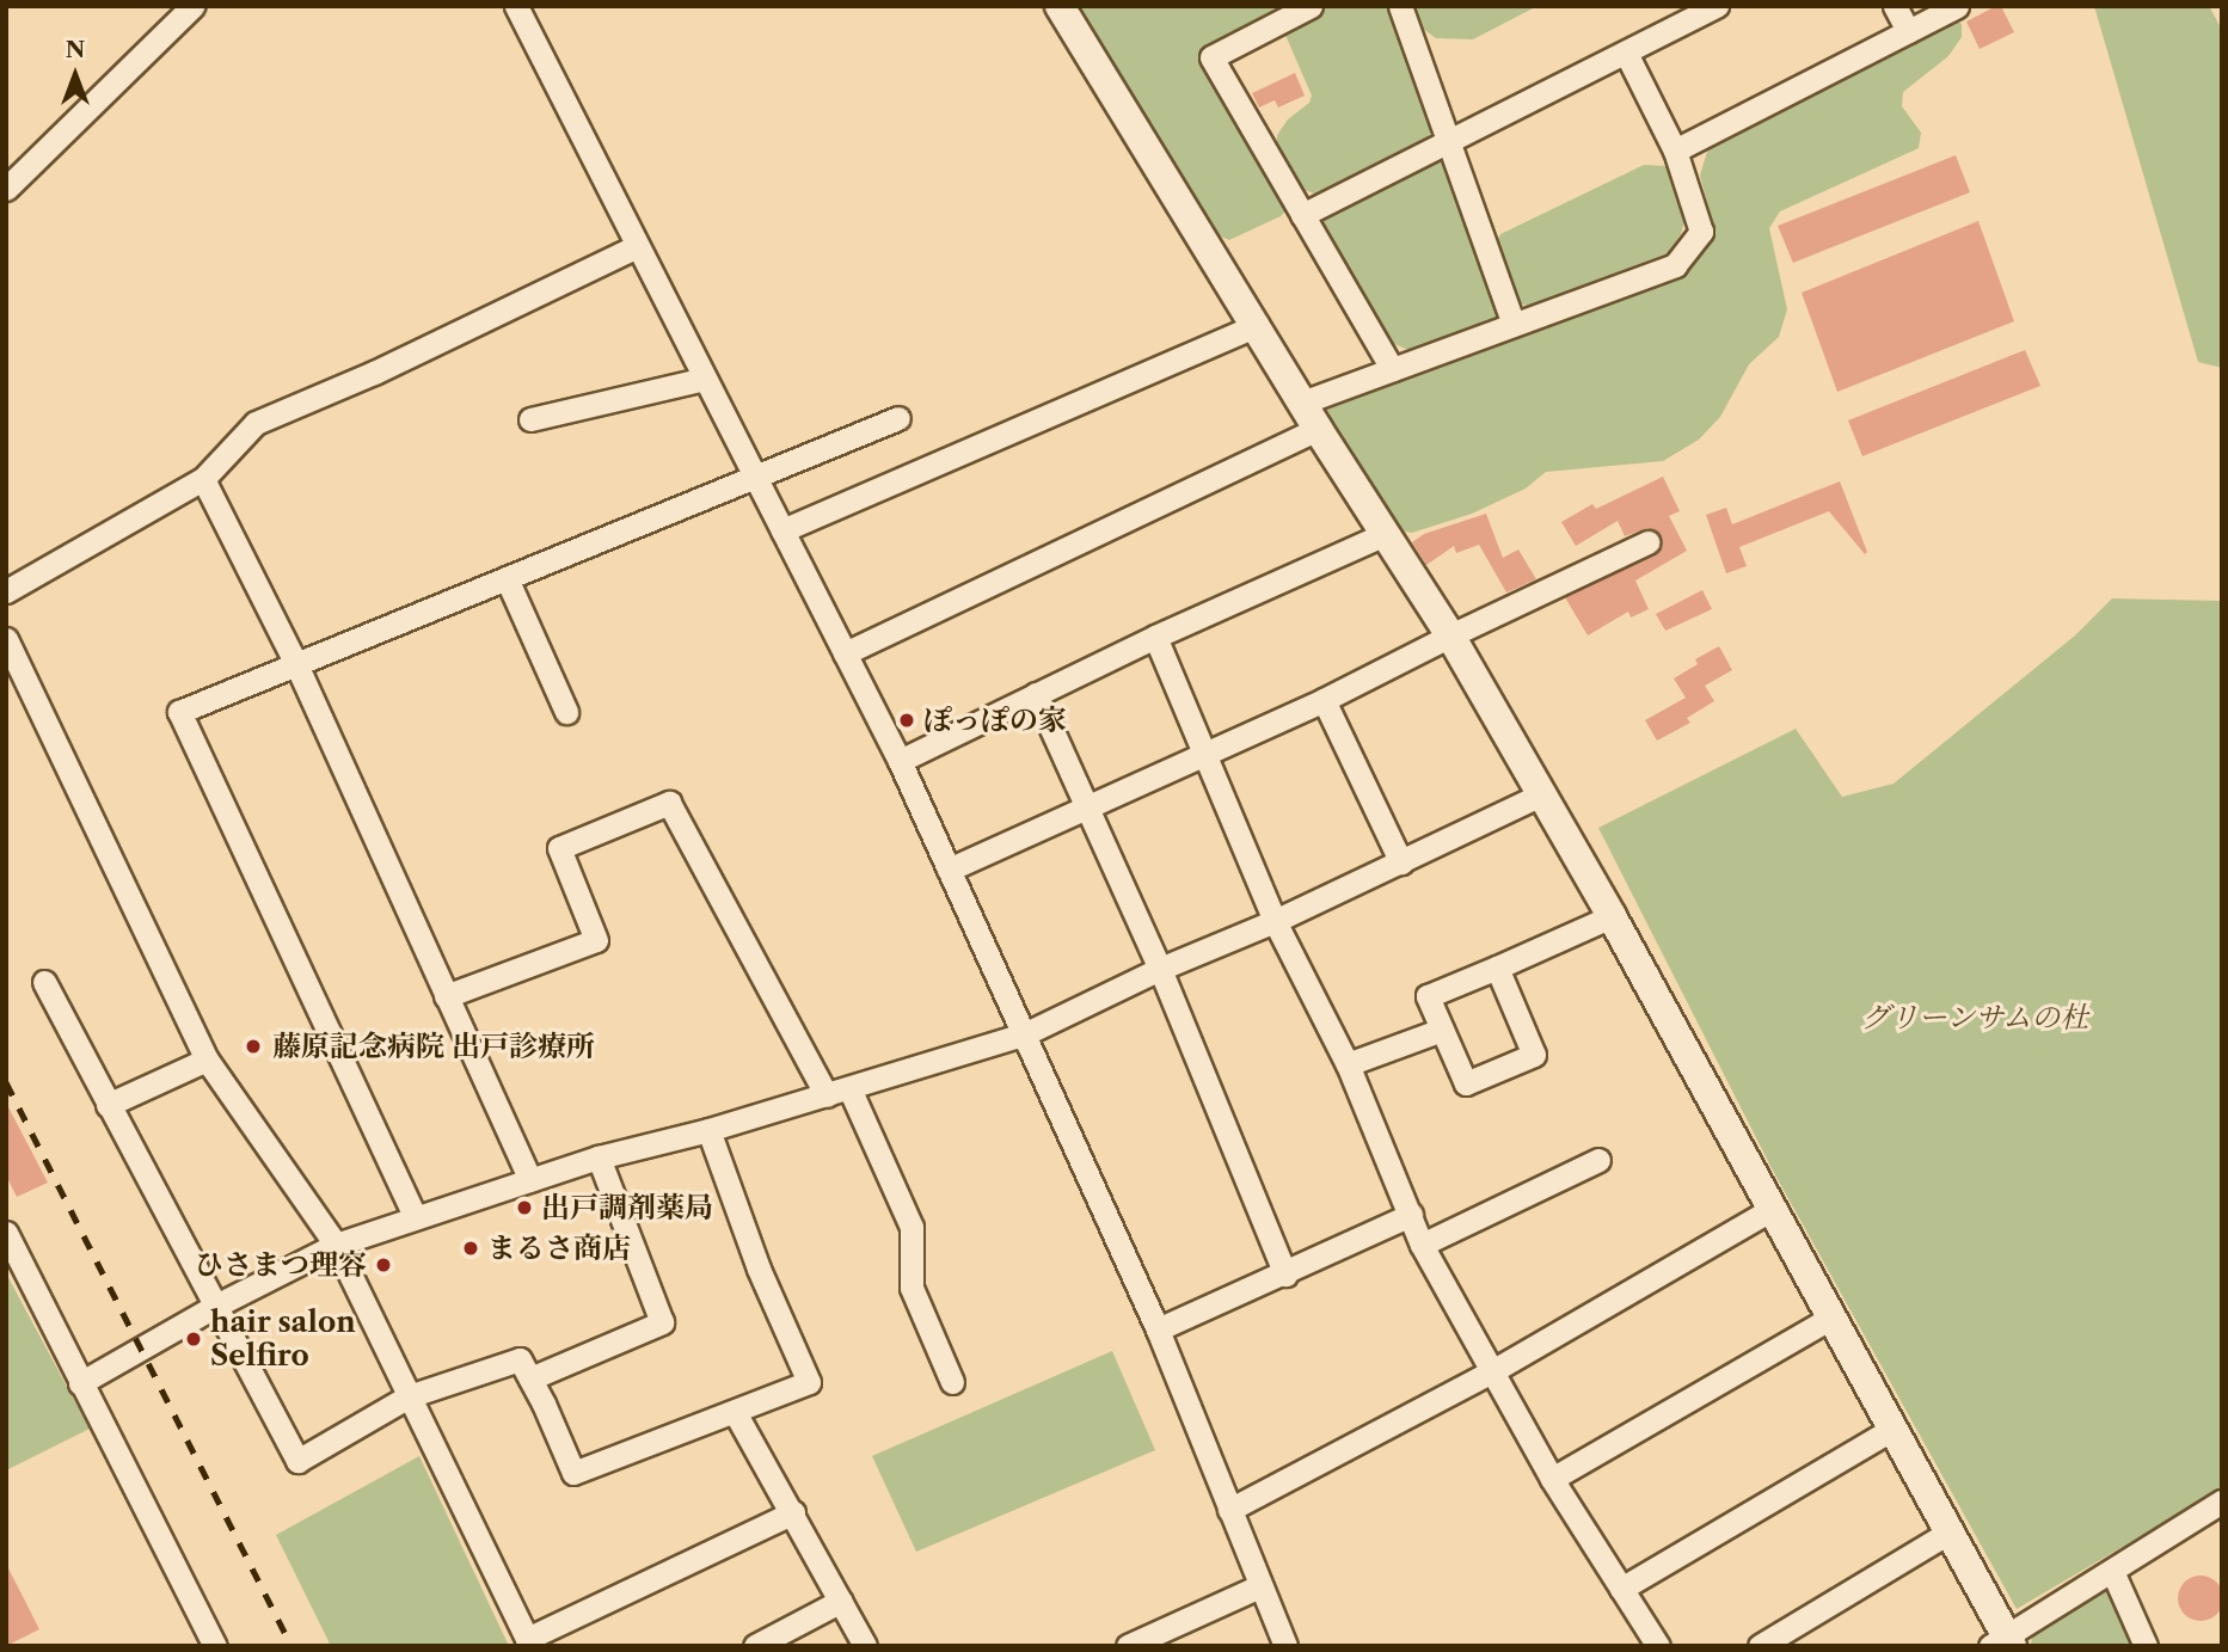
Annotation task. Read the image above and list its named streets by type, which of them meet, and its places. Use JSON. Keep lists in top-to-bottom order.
{
  "parks": ["グリーンサムの杜"],
  "places": [
    "ぽっぽの家",
    "藤原記念病院 出戸診療所",
    "出戸調剤薬局",
    "まるさ商店",
    "ひさまつ理容",
    "hair salon Selfiro"
  ],
  "north": "top"
}
